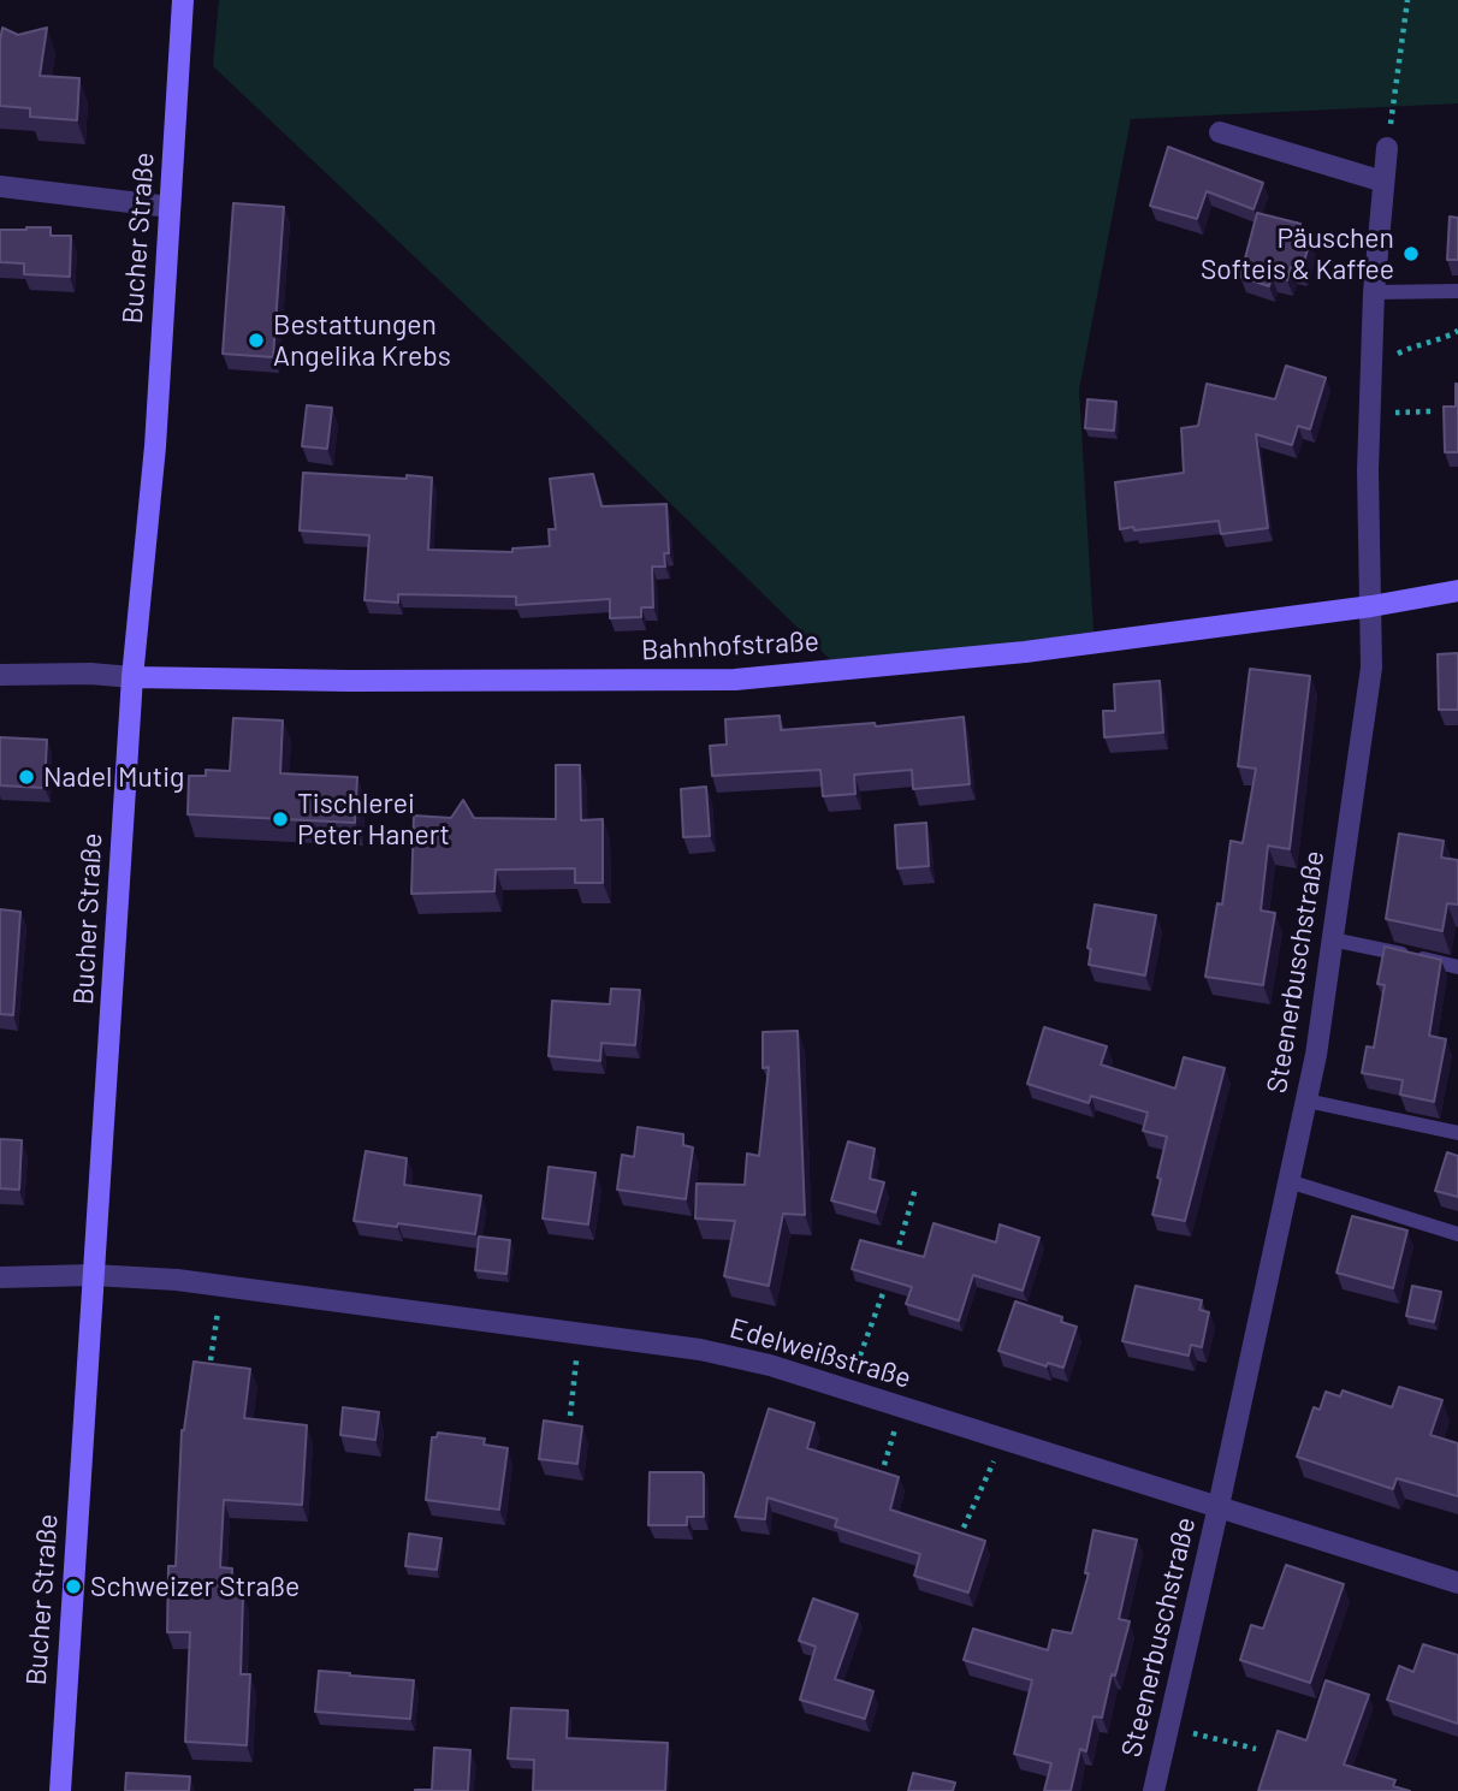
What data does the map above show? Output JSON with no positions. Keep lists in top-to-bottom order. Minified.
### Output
{"streets":{"main road":["Bucher Straße","Bahnhofstraße"],"street":["Steenerbuschstraße","Edelweißstraße"]},"crossings":[["Bucher Straße","Bahnhofstraße"],["Bucher Straße","Edelweißstraße"],["Bahnhofstraße","Steenerbuschstraße"],["Steenerbuschstraße","Edelweißstraße"]],"places":["Päuschen Softeis & Kaffee","Bestattungen Angelika Krebs","Nadel Mutig","Tischlerei Peter Hanert","Schweizer Straße"]}
